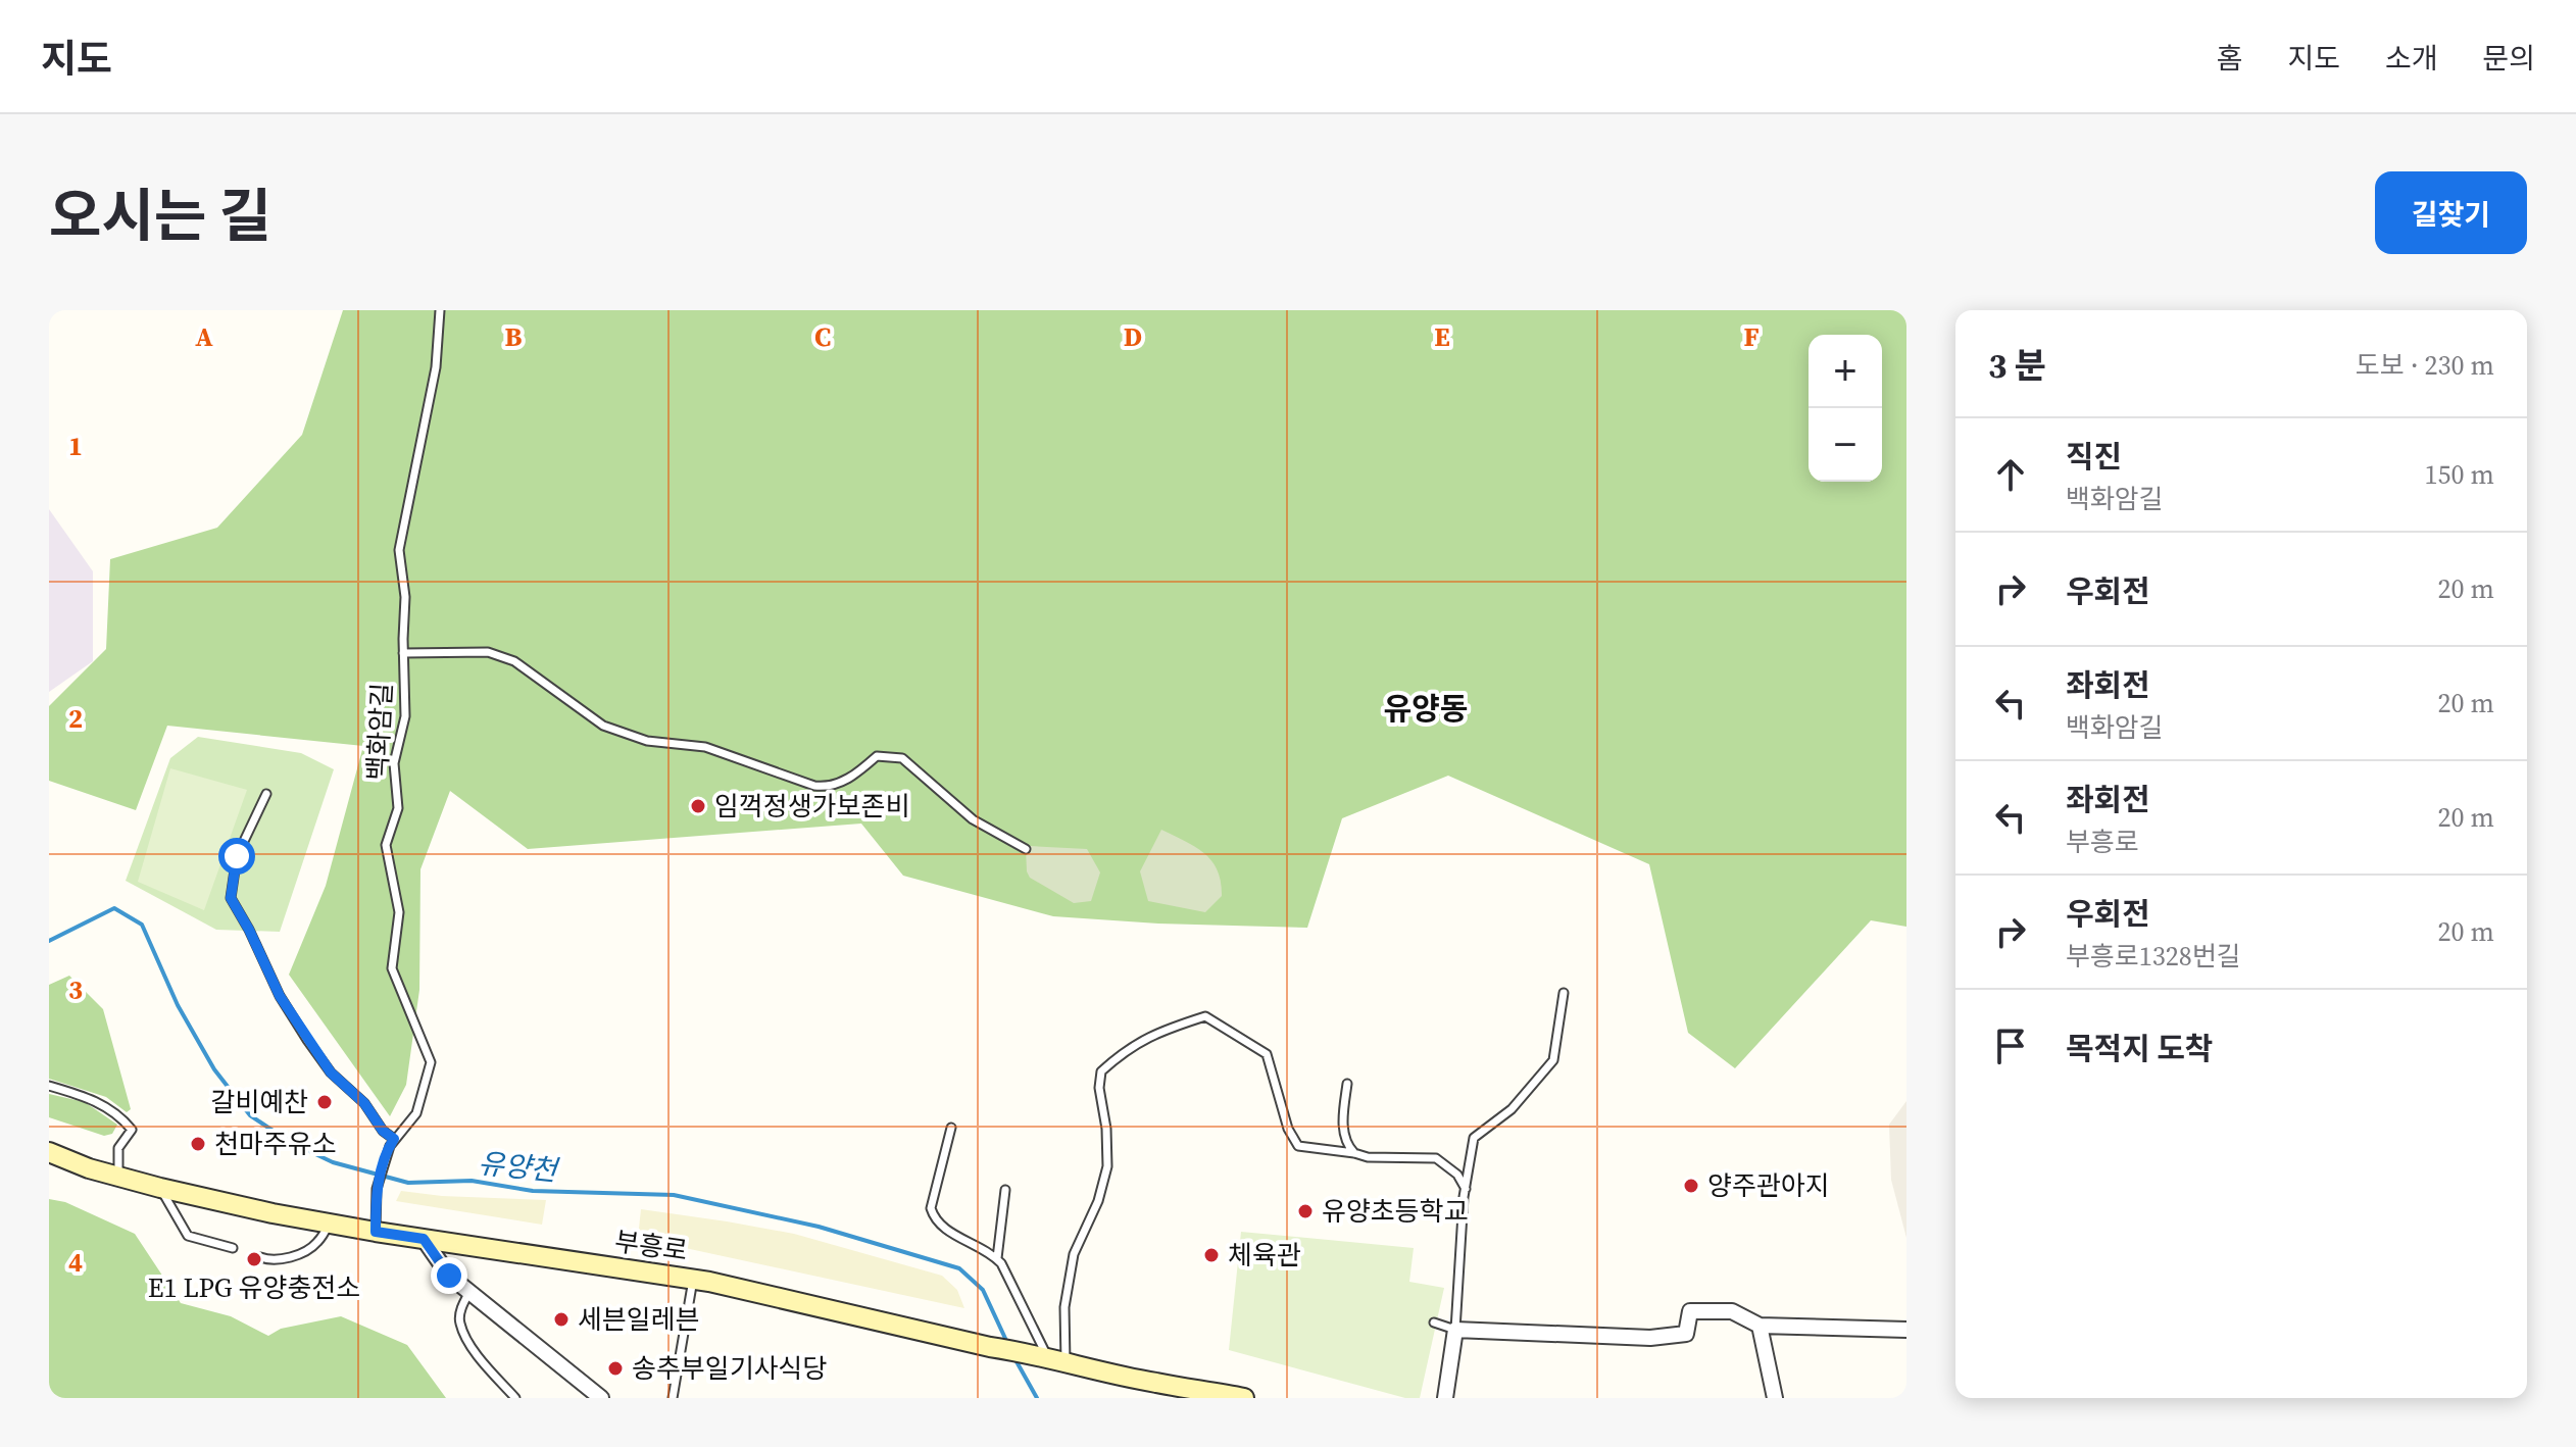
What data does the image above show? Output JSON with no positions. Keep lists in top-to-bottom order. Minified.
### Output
{"streets":{"main road":["부흥로"],"lane":["백화암길"]},"crossings":[["백화암길","부흥로"]],"districts":["유양동"],"water":["유양천"],"places":["임꺽정생가보존비","갈비예찬","천마주유소","양주관아지","유양초등학교","체육관","E1 LPG 유양충전소","세븐일레븐","송추부일기사식당"],"page":{"header":"지도","nav":["홈","지도","소개","문의"],"title":"오시는 길","buttons":"길찾기","heading":["3 분","도보 · 230 m"],"map_buttons":["+","−"],"list":[["직진","백화암길","150 m"],["우회전","20 m"],["좌회전","백화암길","20 m"],["좌회전","부흥로","20 m"],["우회전","부흥로1328번길","20 m"],"목적지 도착"]},"grid":{"columns":["A","B","C","D","E","F"],"rows":["1","2","3","4"]}}
